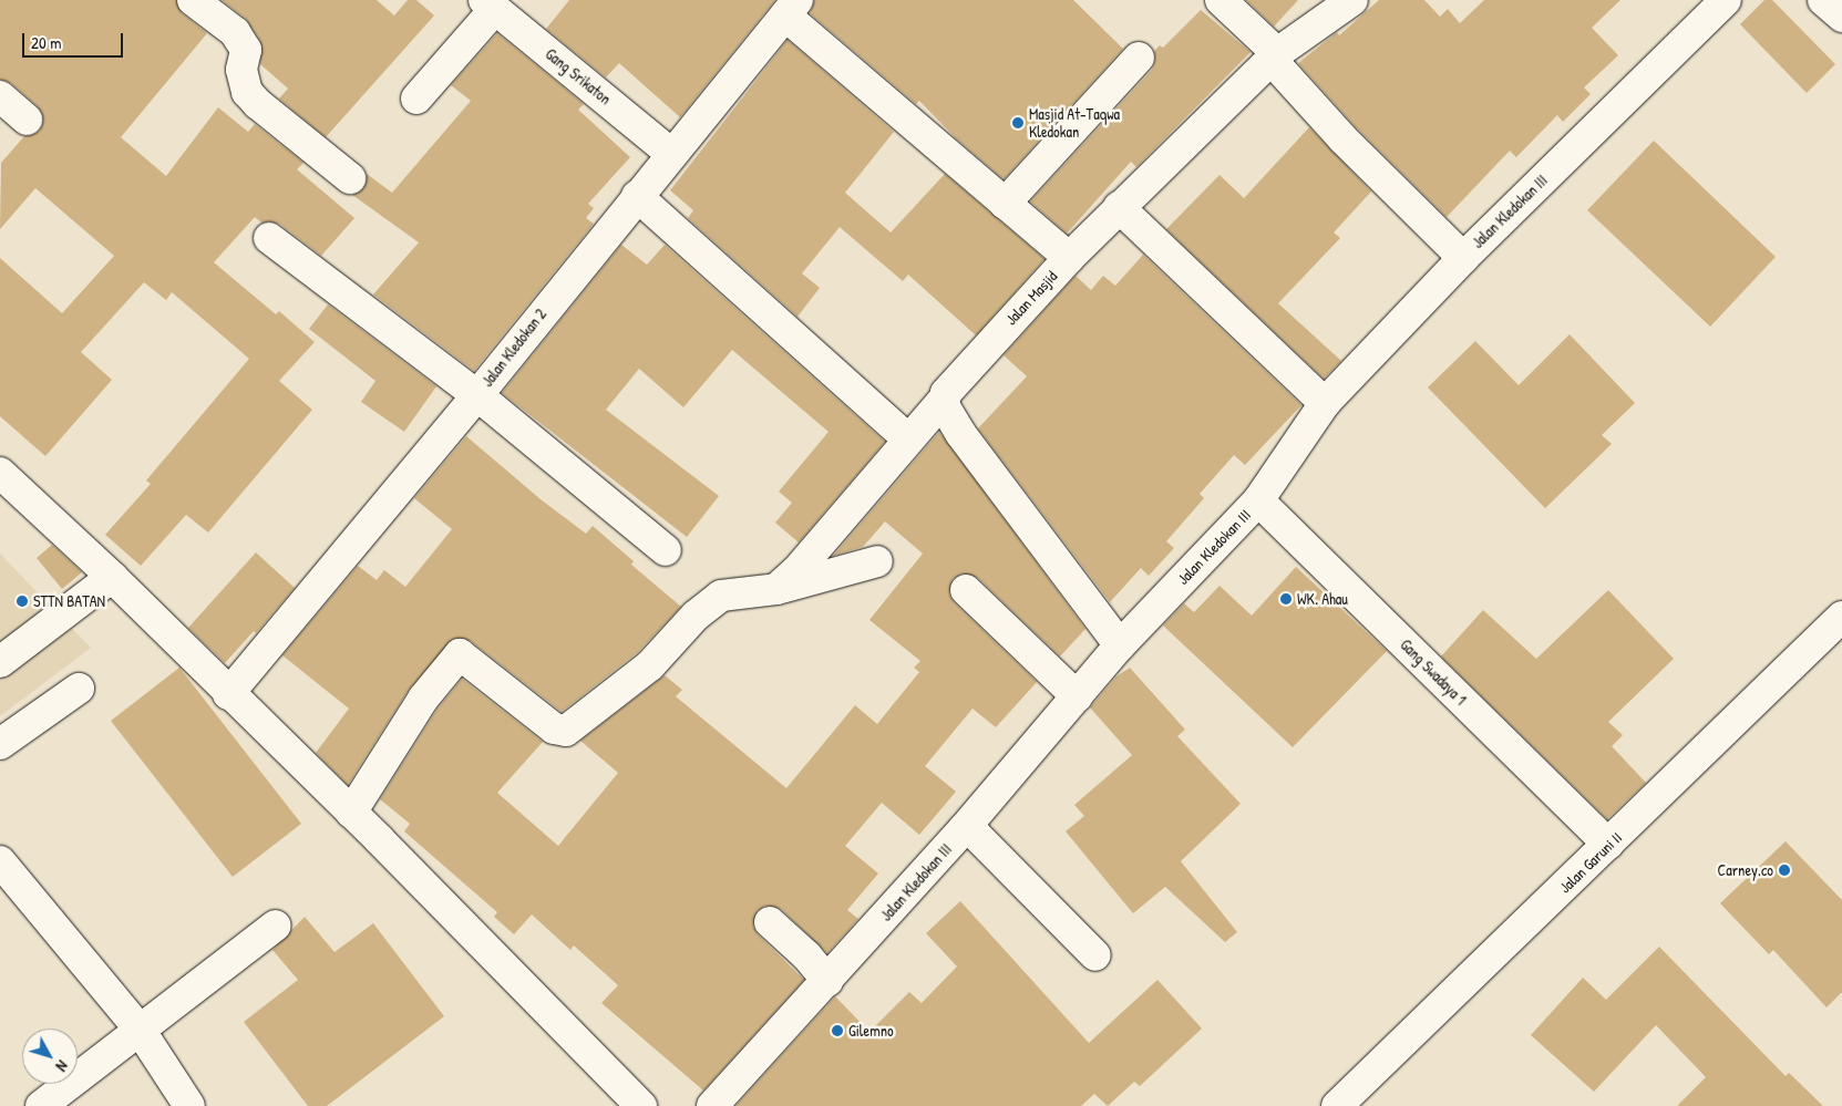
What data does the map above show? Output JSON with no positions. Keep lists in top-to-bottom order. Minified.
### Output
{"streets":{"street":["Gang Srikaton","Jalan Kledokan III","Jalan Masjid","Jalan Kledokan 2","Gang Swadaya 1","Jalan Garuni II"]},"crossings":[["Gang Srikaton","Jalan Kledokan 2"],["Jalan Kledokan III","Gang Swadaya 1"],["Gang Swadaya 1","Jalan Garuni II"]],"places":["Masjid At-Taqwa Kledokan","WK. Ahau","STTN BATAN","Carney.co","Gilemno"],"scale_bar":"20 m","north":"bottom right"}
